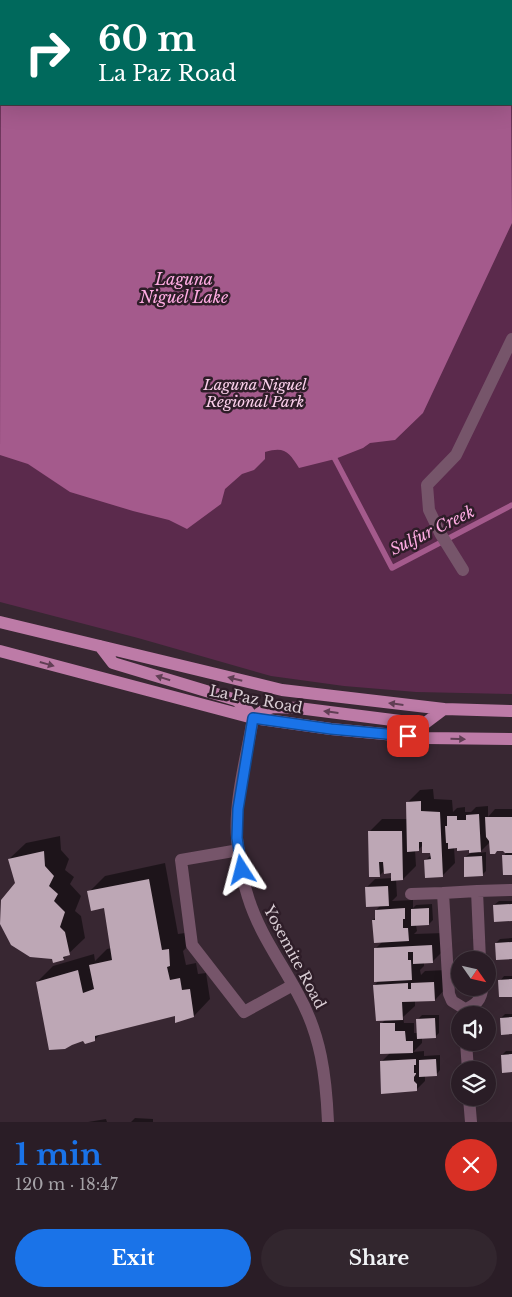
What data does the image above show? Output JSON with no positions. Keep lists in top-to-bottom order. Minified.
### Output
{"streets":{"main road":["La Paz Road"],"street":["Yosemite Road"]},"crossings":[["La Paz Road","Yosemite Road"]],"water":["Laguna Niguel Lake","Sulfur Creek"],"parks":["Laguna Niguel Regional Park"],"north":"bottom right","page":{"turn":["60 m","La Paz Road"],"heading":["1 min","120 m · 18:47"],"buttons":["Exit","Share"]}}
